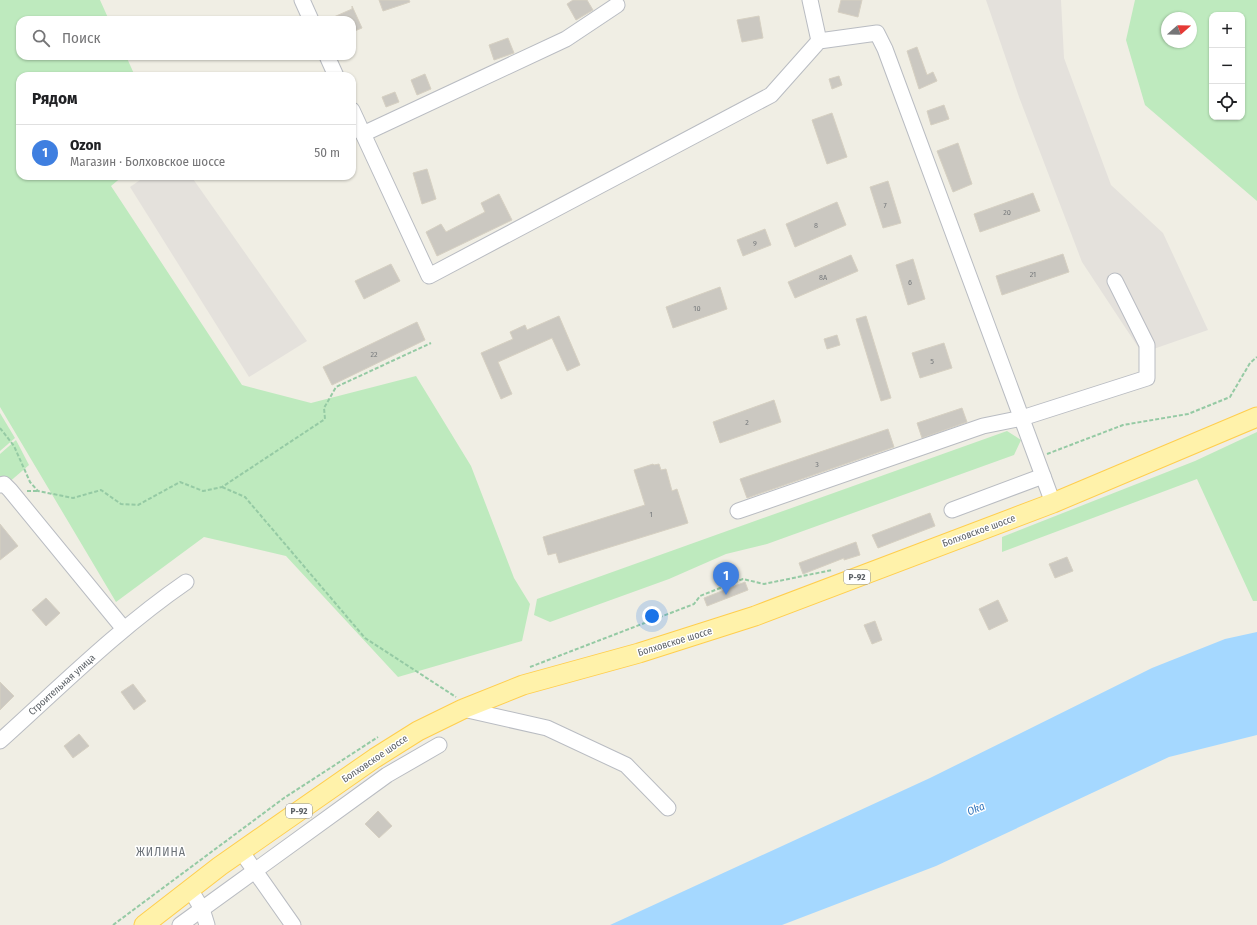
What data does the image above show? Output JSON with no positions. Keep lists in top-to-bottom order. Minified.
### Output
{"streets":{"main road":["Болховское шоссе","Р-92"],"street":["Строительная улица"]},"districts":["ЖИЛИНА"],"water":["Oka"],"house_numbers":["7","20","8","9","21","8А","6","10","22","5","2","3","1"],"north":"right","page":{"map_buttons":["+","−"],"search":"Поиск","heading":"Рядом","list":[{"mark":"1","name":"Ozon","note":"Магазин · Болховское шоссе","value":"50 m"}],"pins":"1"}}
